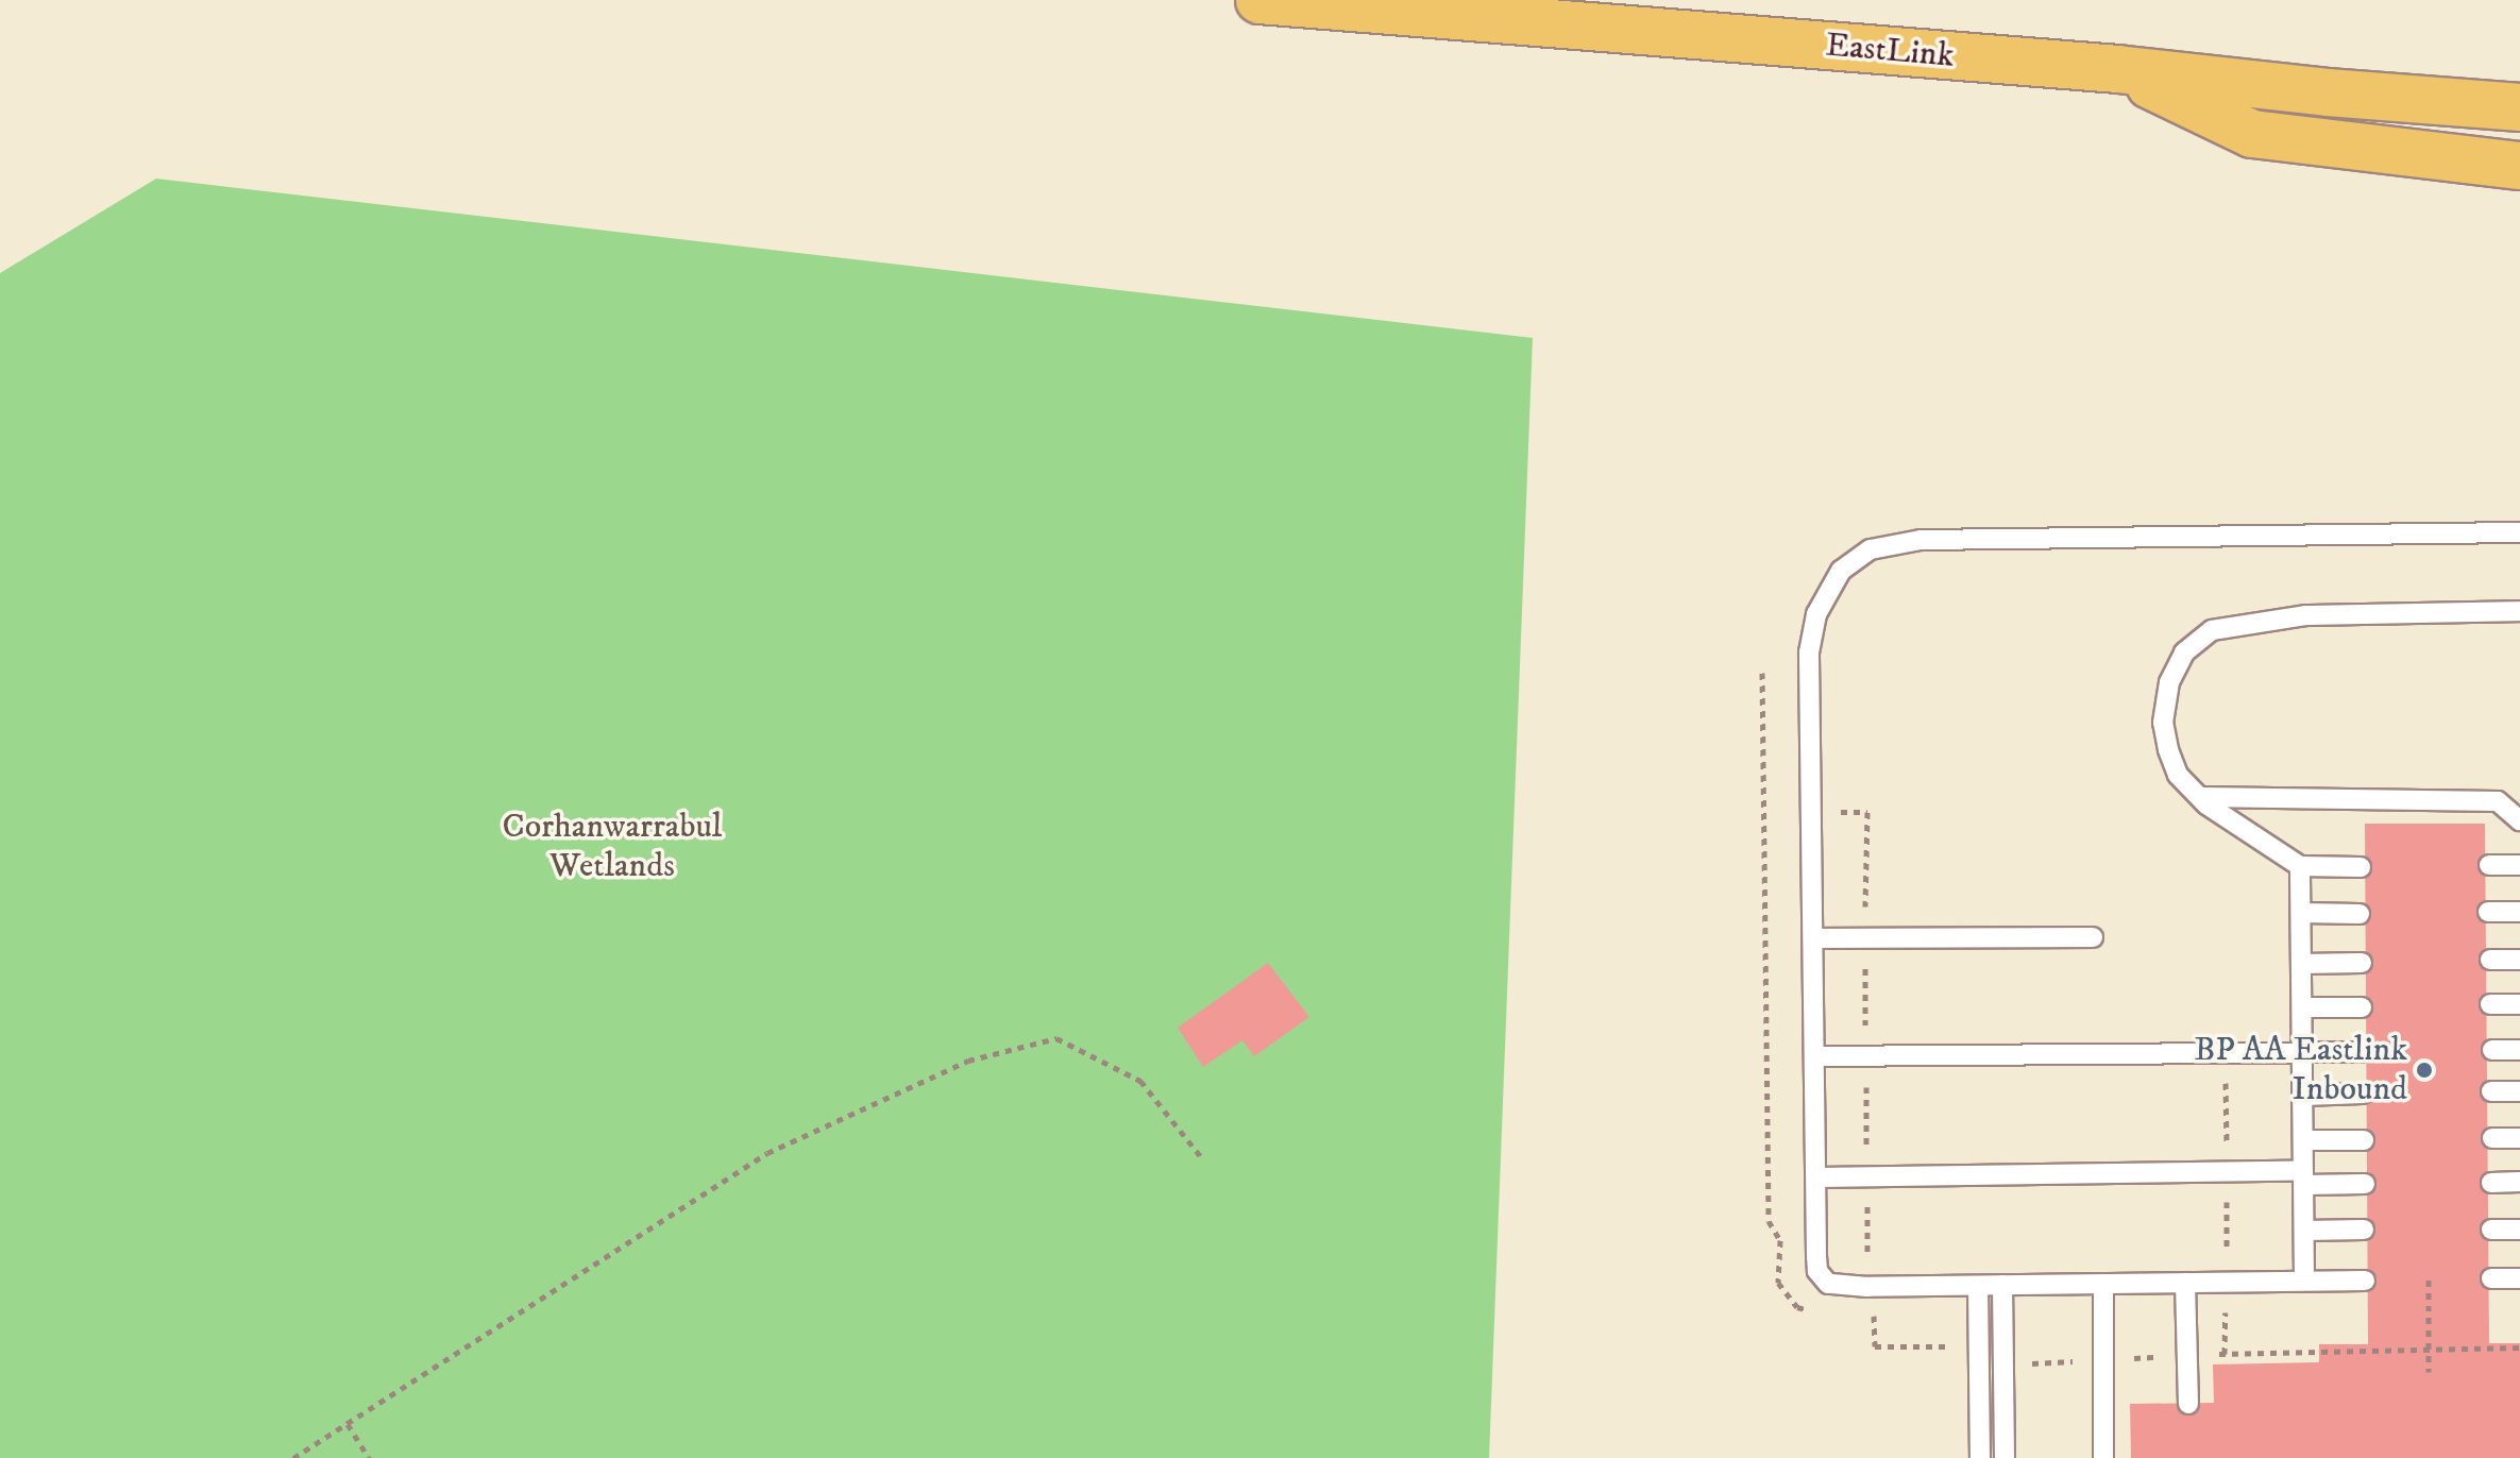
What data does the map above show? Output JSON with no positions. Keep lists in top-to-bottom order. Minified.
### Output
{"streets":{"highway":["EastLink"]},"parks":["Corhanwarrabul Wetlands"],"places":["BP AA Eastlink Inbound"]}
